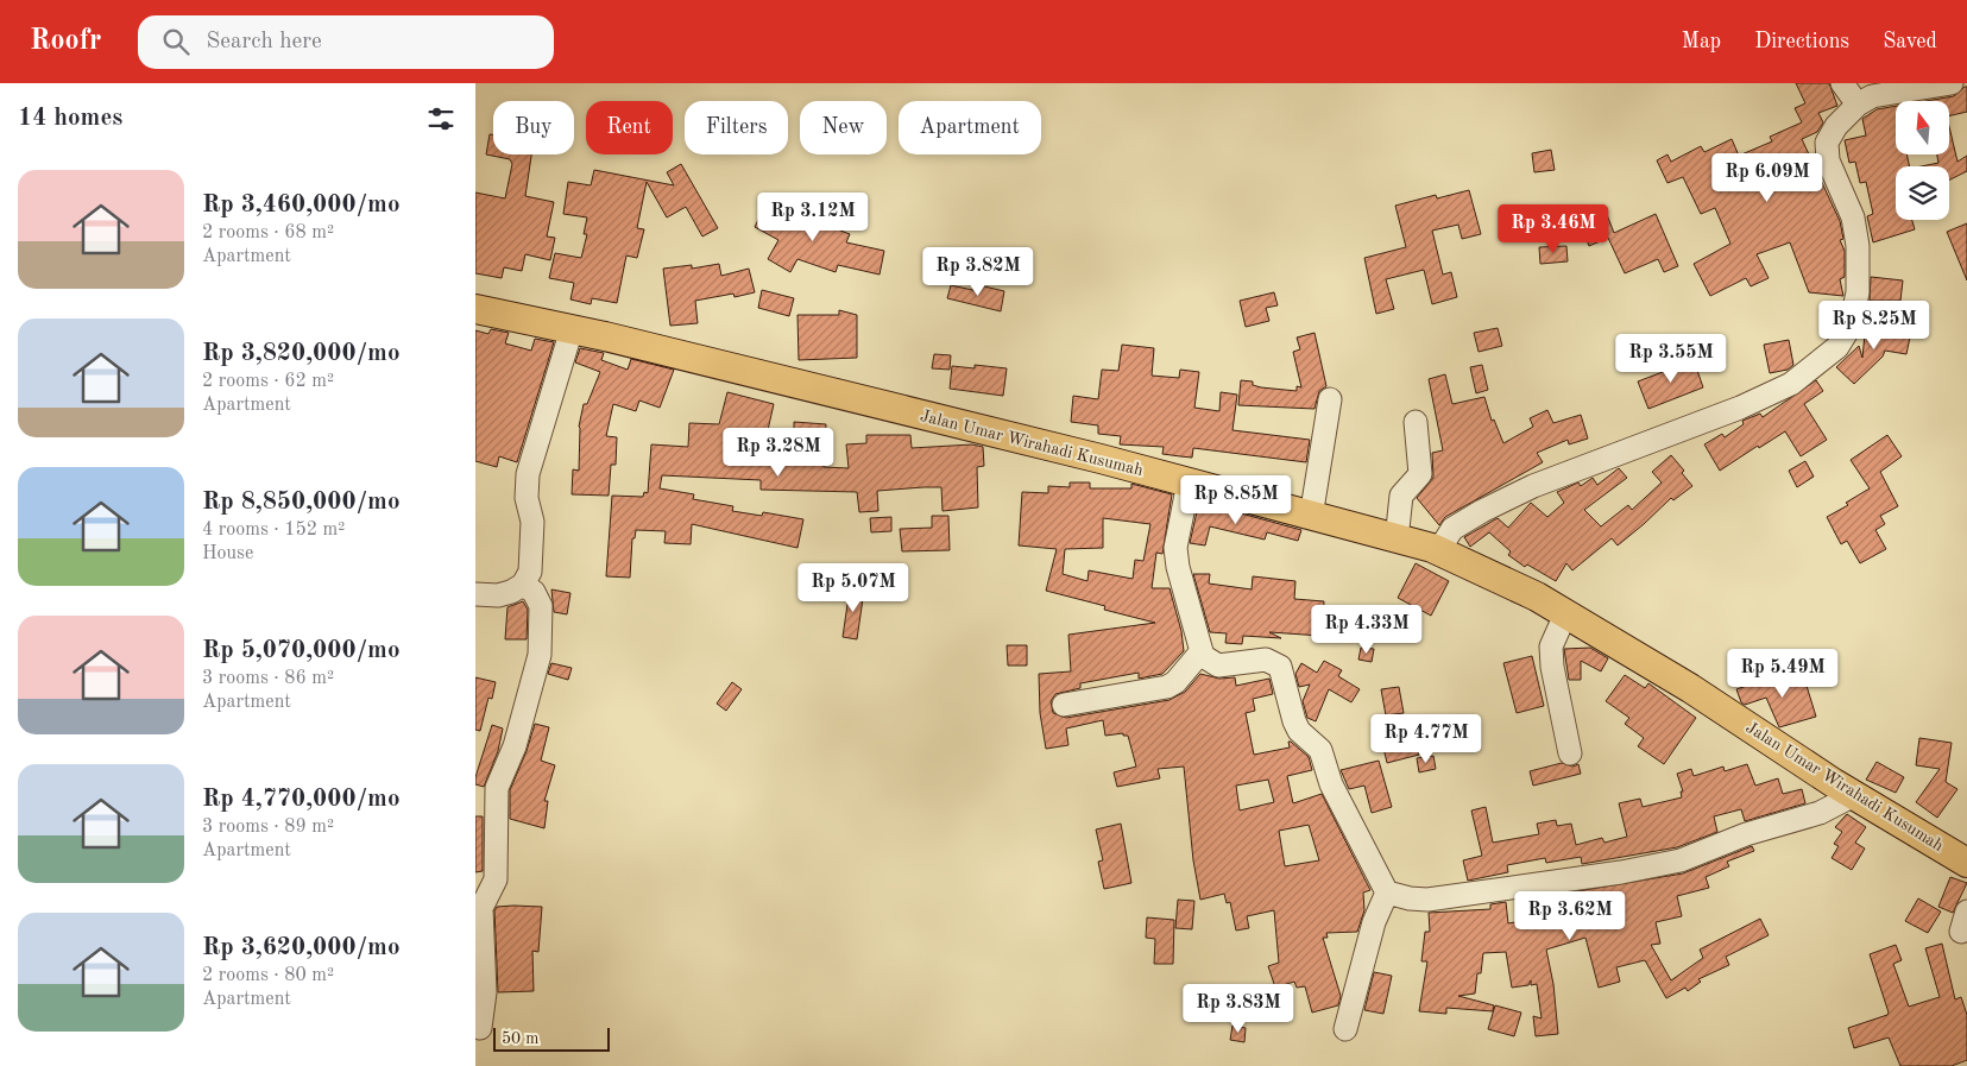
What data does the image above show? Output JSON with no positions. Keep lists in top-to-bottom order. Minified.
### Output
{"streets":{"main road":["Jalan Umar Wirahadi Kusumah"]},"scale_bar":"50 m","north":"top","page":{"header":"Roofr","search":"Search here","nav":["Map","Directions","Saved"],"heading":"14 homes","chip":["Buy","Rent","Filters","New","Apartment"],"price":["Rp 6.09M","Rp 3.12M","Rp 3.46M","Rp 3.82M","Rp 8.25M","Rp 3.55M","Rp 3.28M","Rp 8.85M","Rp 5.07M","Rp 4.33M","Rp 5.49M","Rp 4.77M","Rp 3.62M","Rp 3.83M"],"list":[{"name":"Rp 3,460,000/mo","note":"2 rooms · 68 m² · Apartment"},{"name":"Rp 3,820,000/mo","note":"2 rooms · 62 m² · Apartment"},{"name":"Rp 8,850,000/mo","note":"4 rooms · 152 m² · House"},{"name":"Rp 5,070,000/mo","note":"3 rooms · 86 m² · Apartment"},{"name":"Rp 4,770,000/mo","note":"3 rooms · 89 m² · Apartment"},{"name":"Rp 3,620,000/mo","note":"2 rooms · 80 m² · Apartment"}],"scale":"50 m"}}
